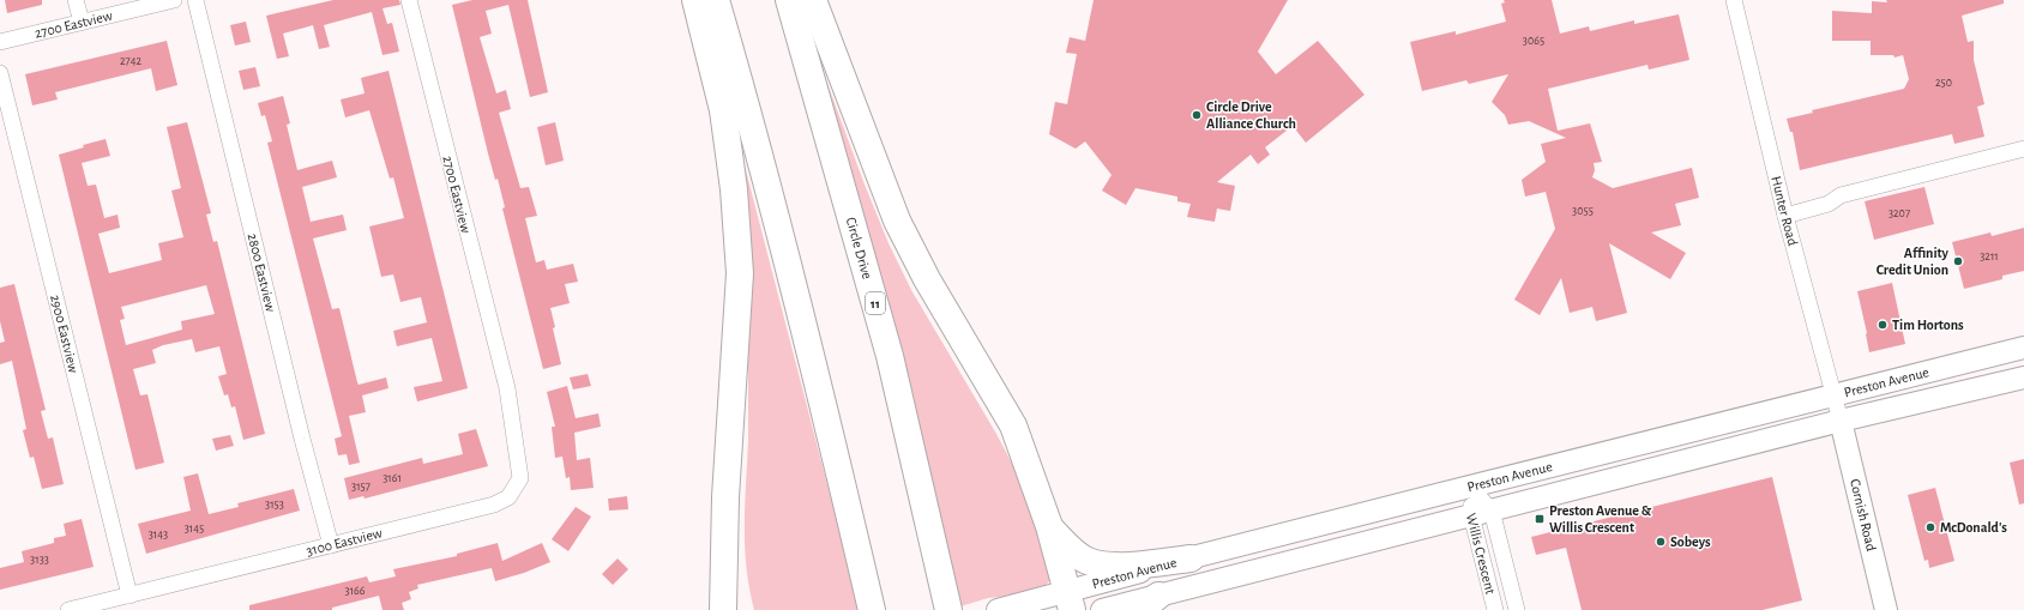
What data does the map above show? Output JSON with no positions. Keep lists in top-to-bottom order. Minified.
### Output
{"streets":{"highway":["Circle Drive","11"],"main road":["Preston Avenue","Cornish Road"],"street":["2700 Eastview","Hunter Road","2800 Eastview","2900 Eastview","3100 Eastview","Willis Crescent"]},"crossings":[["2700 Eastview","3100 Eastview"],["Hunter Road","Preston Avenue"],["Hunter Road","Cornish Road"],["2800 Eastview","3100 Eastview"],["2900 Eastview","3100 Eastview"],["Preston Avenue","Cornish Road"],["Preston Avenue","Willis Crescent"]],"places":{"other":["Circle Drive Alliance Church","Affinity Credit Union","Tim Hortons","McDonald's","Sobeys"],"transit":["Preston Avenue & Willis Crescent"]},"house_numbers":["3065","2742","250","3055","3207","3211","3161","3157","3153","3145","3143","3133","3166"]}
